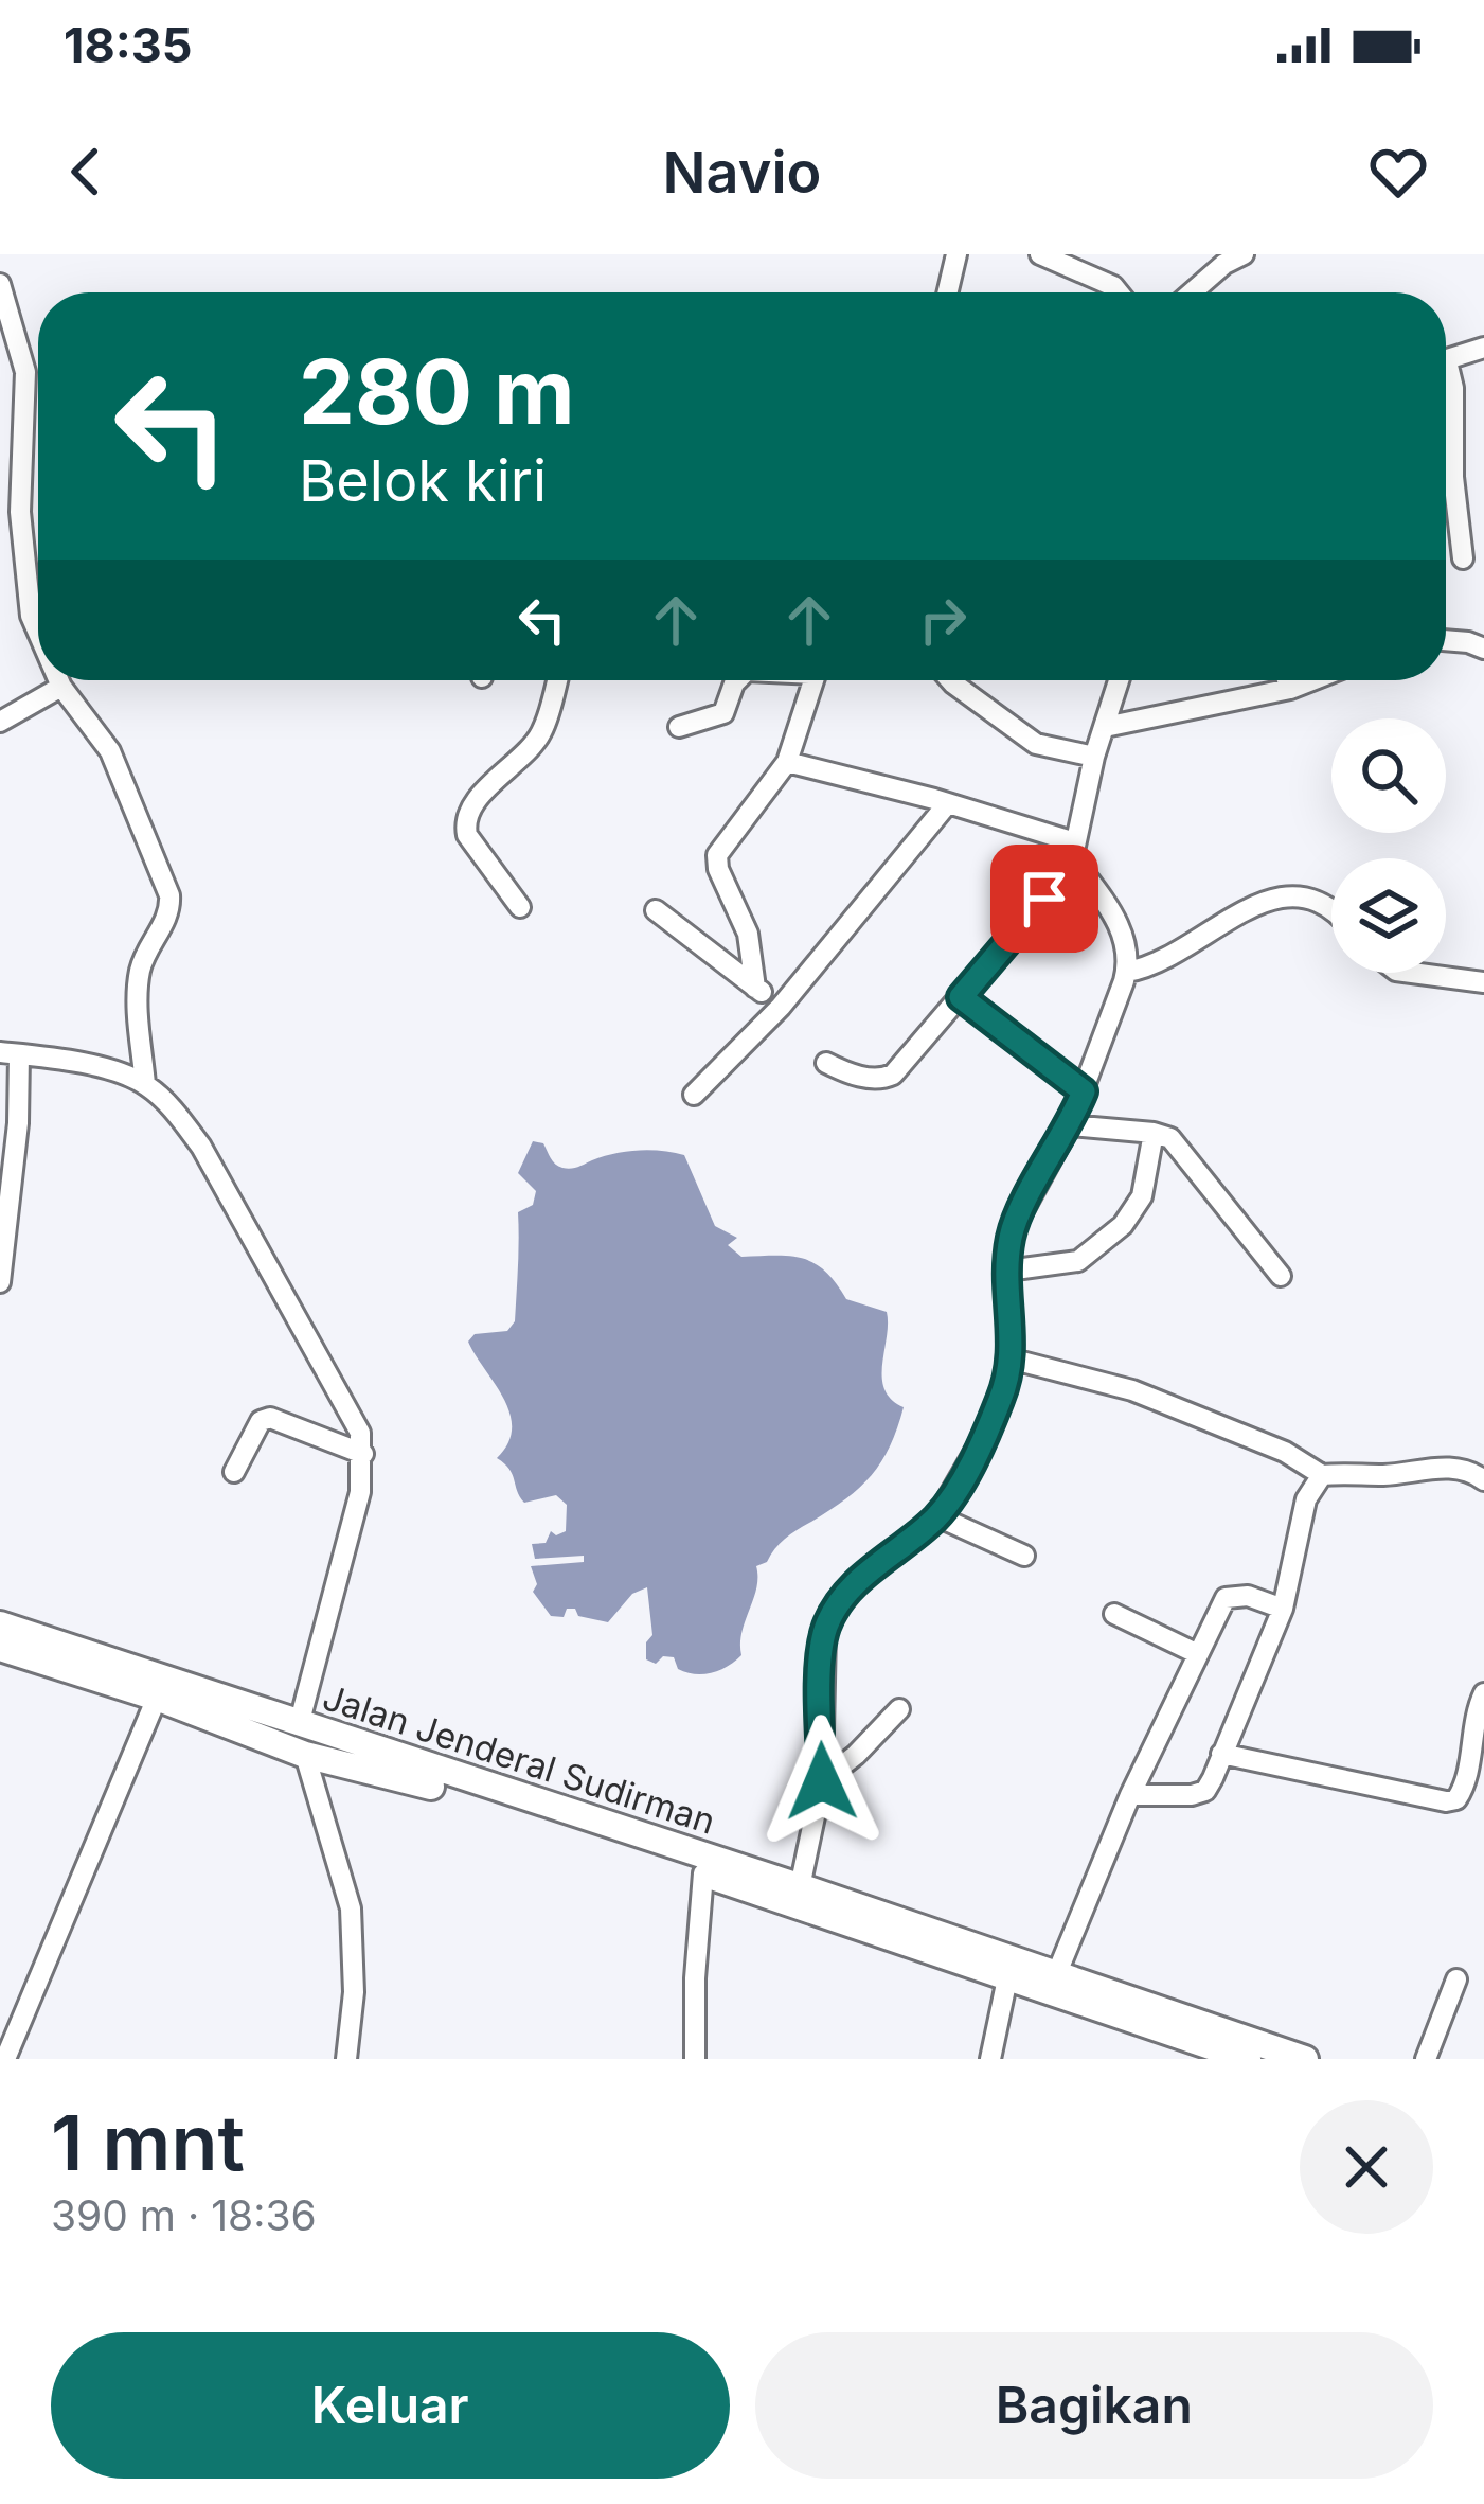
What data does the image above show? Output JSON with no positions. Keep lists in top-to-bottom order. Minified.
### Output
{"streets":{"highway":["Jalan Jenderal Sudirman"]},"page":{"status":"18:35","header":"Navio","turn":["280 m","Belok kiri"],"heading":["1 mnt","390 m · 18:36"],"buttons":["Keluar","Bagikan"]}}
